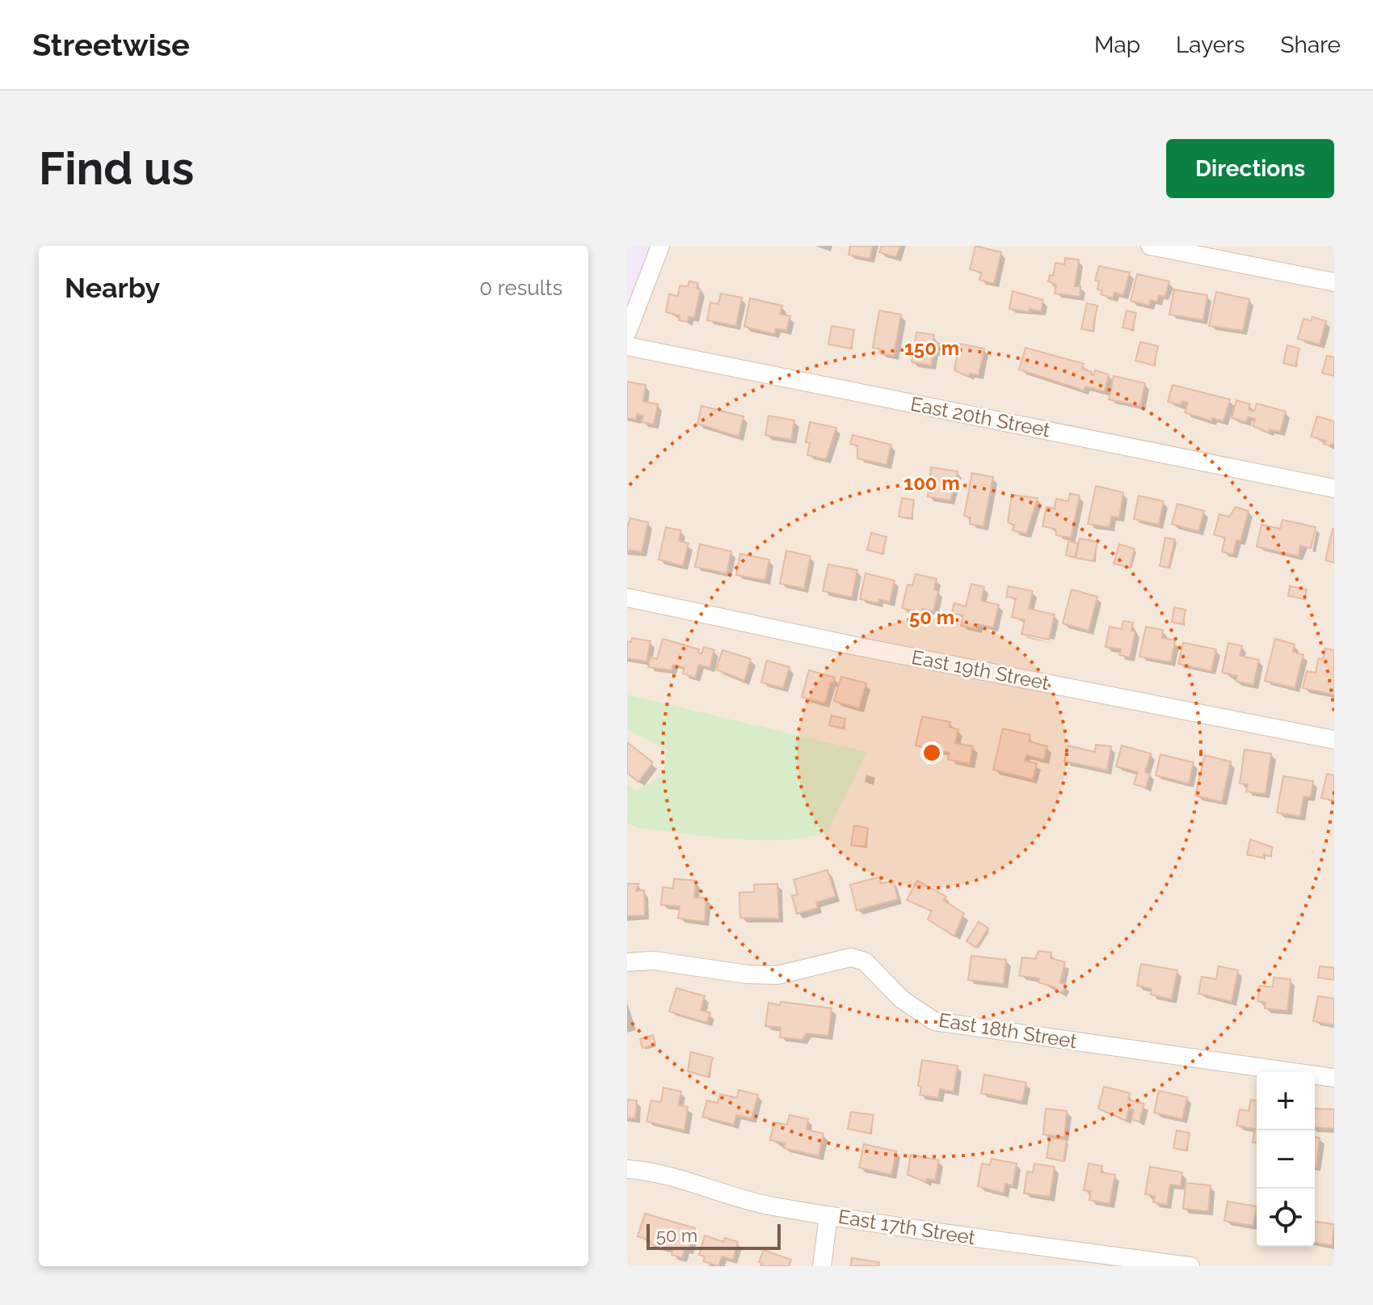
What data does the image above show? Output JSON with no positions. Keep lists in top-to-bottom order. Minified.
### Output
{"streets":{"street":["East 20th Street","East 19th Street","East 18th Street","East 17th Street"]},"scale_bar":"50 m","page":{"header":"Streetwise","nav":["Map","Layers","Share"],"buttons":"Directions","title":"Find us","heading":["Nearby","0 results"],"map_buttons":["+","−"],"scale":"50 m"},"rings":["150 m","100 m","50 m"]}
